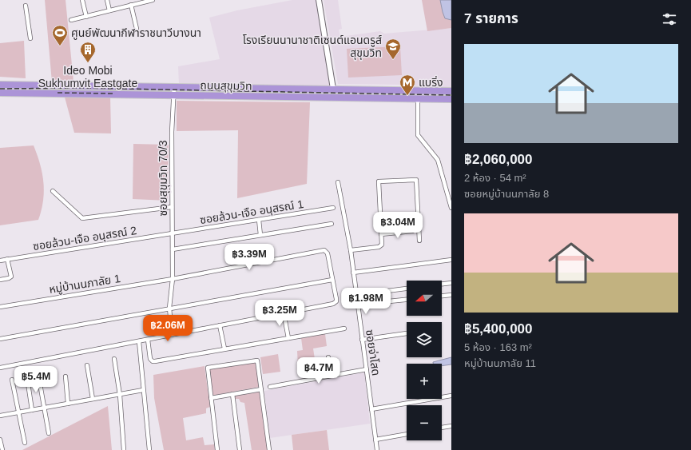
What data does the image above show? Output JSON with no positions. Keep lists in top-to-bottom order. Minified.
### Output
{"streets":{"highway":["ถนนสุขุมวิท"],"street":["ซอยสุขุมวิท 70/3","ซอยล้วน-เจือ อนุสรณ์ 1","ซอยล้วน-เจือ อนุสรณ์ 2","หมู่บ้านนภาลัย 1","ซอยจ่าโสด"]},"crossings":[["ถนนสุขุมวิท","ซอยสุขุมวิท 70/3"],["ซอยสุขุมวิท 70/3","ซอยล้วน-เจือ อนุสรณ์ 1"],["ซอยสุขุมวิท 70/3","ซอยล้วน-เจือ อนุสรณ์ 2"],["ซอยสุขุมวิท 70/3","หมู่บ้านนภาลัย 1"],["ซอยล้วน-เจือ อนุสรณ์ 1","ซอยล้วน-เจือ อนุสรณ์ 2"]],"places":{"sports":["ศูนย์พัฒนากีฬาราชนาวีบางนา"],"school or university":["โรงเรียนนานาชาติเซนต์แอนดรูส์ สุขุมวิท"],"building":["Ideo Mobi Sukhumvit Eastgate"],"metro station":["แบริ่ง"]},"north":"left","page":{"heading":"7 รายการ","list":[{"name":"฿2,060,000","note":"2 ห้อง · 54 m² · ซอยหมู่บ้านนภาลัย 8"},{"name":"฿5,400,000","note":"5 ห้อง · 163 m² · หมู่บ้านนภาลัย 11"}],"price":["฿3.04M","฿3.39M","฿1.98M","฿3.25M","฿2.06M","฿4.7M","฿5.4M"],"map_buttons":["+","−"]}}
